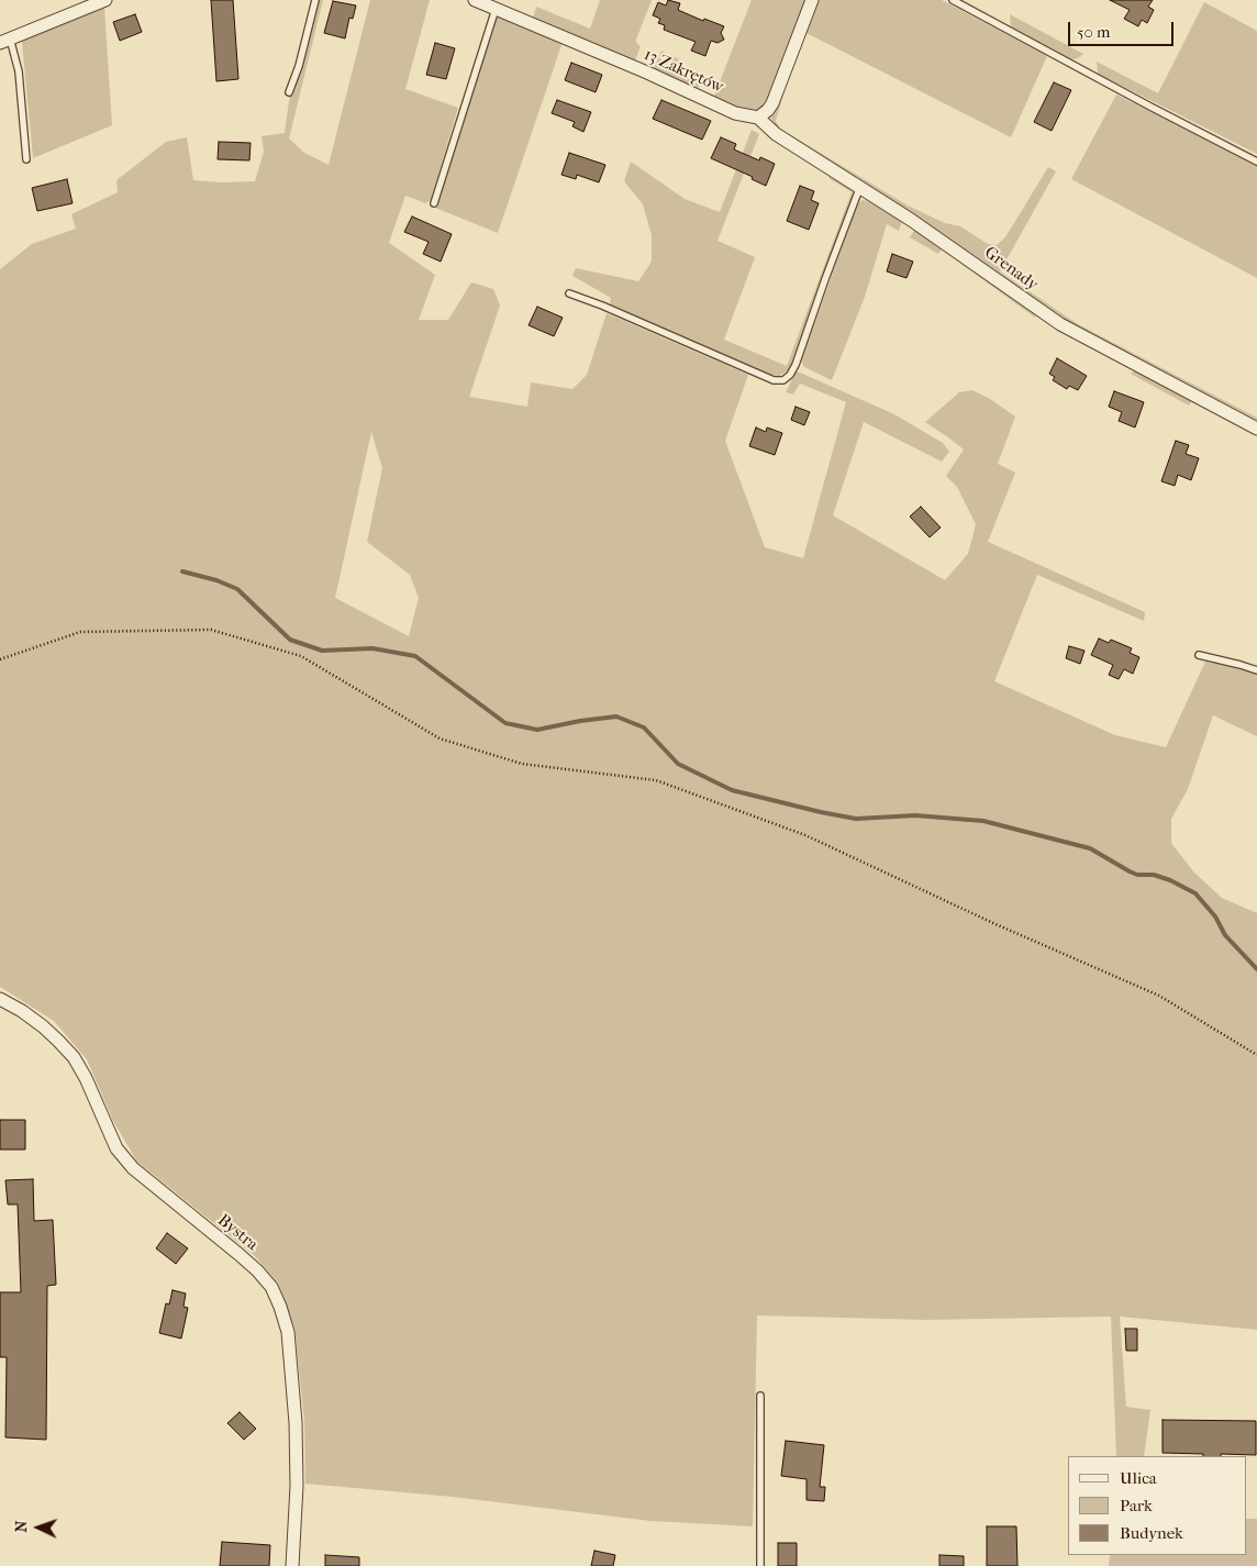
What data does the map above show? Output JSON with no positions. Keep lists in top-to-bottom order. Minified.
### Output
{"streets":{"street":["13 Zakrętów","Grenady","Bystra"]},"crossings":[["13 Zakrętów","Grenady"]],"legend":["Ulica","Park","Budynek"],"scale_bar":"50 m","north":"left"}
